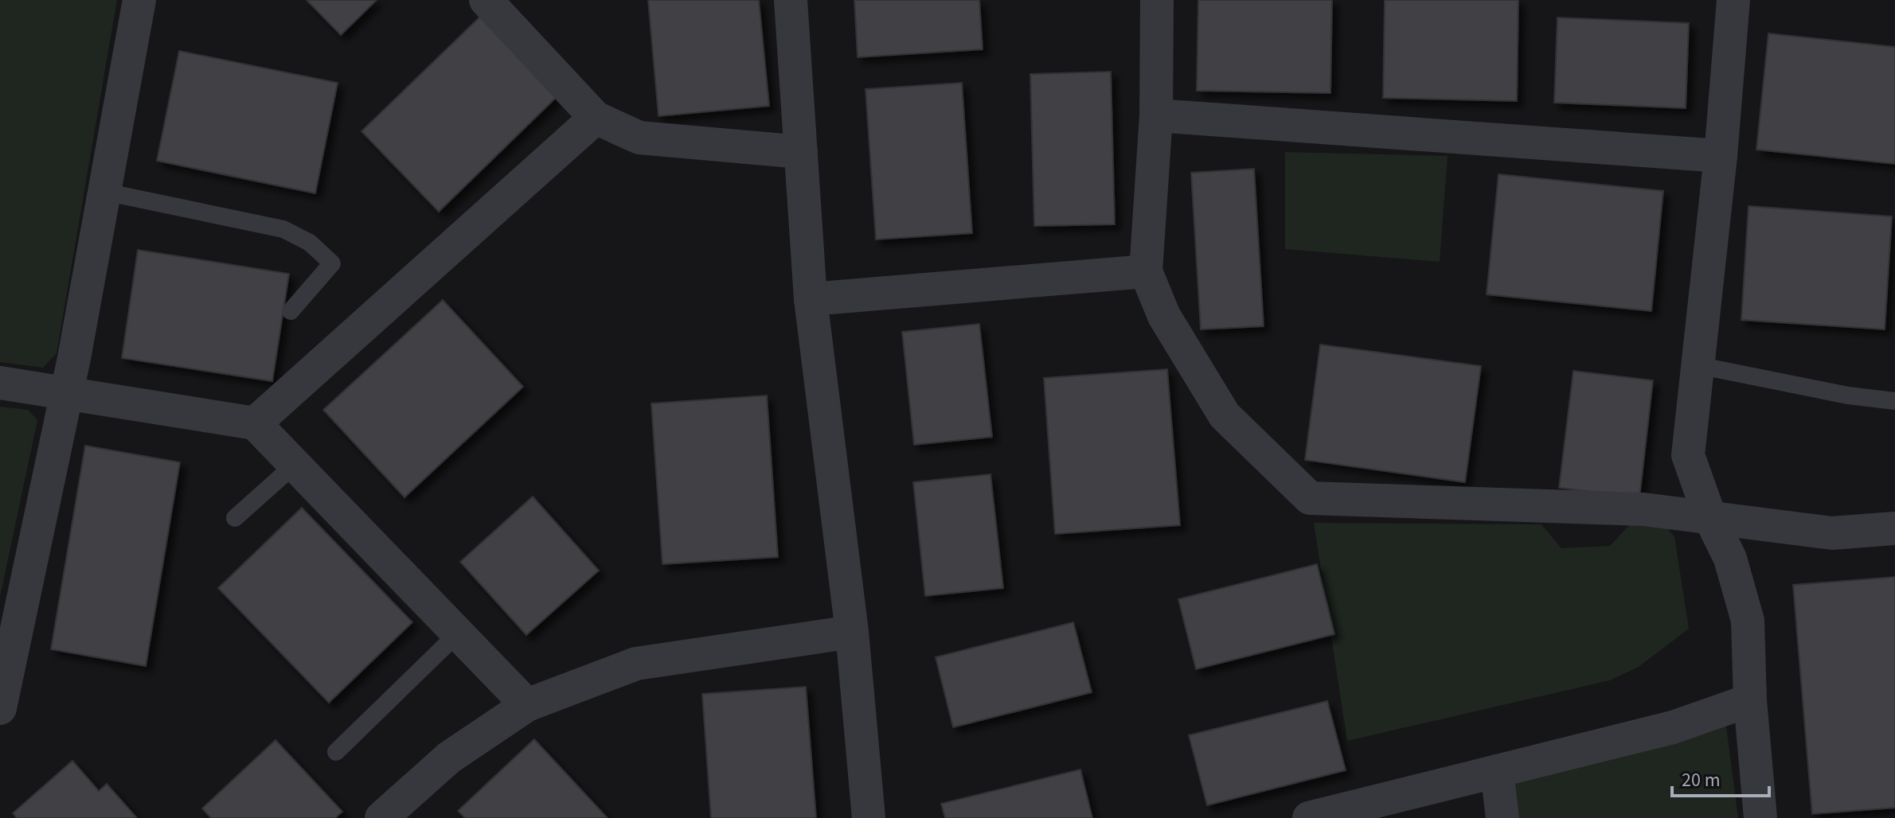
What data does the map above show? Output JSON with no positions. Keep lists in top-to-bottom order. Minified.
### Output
{"scale_bar":"20 m"}
